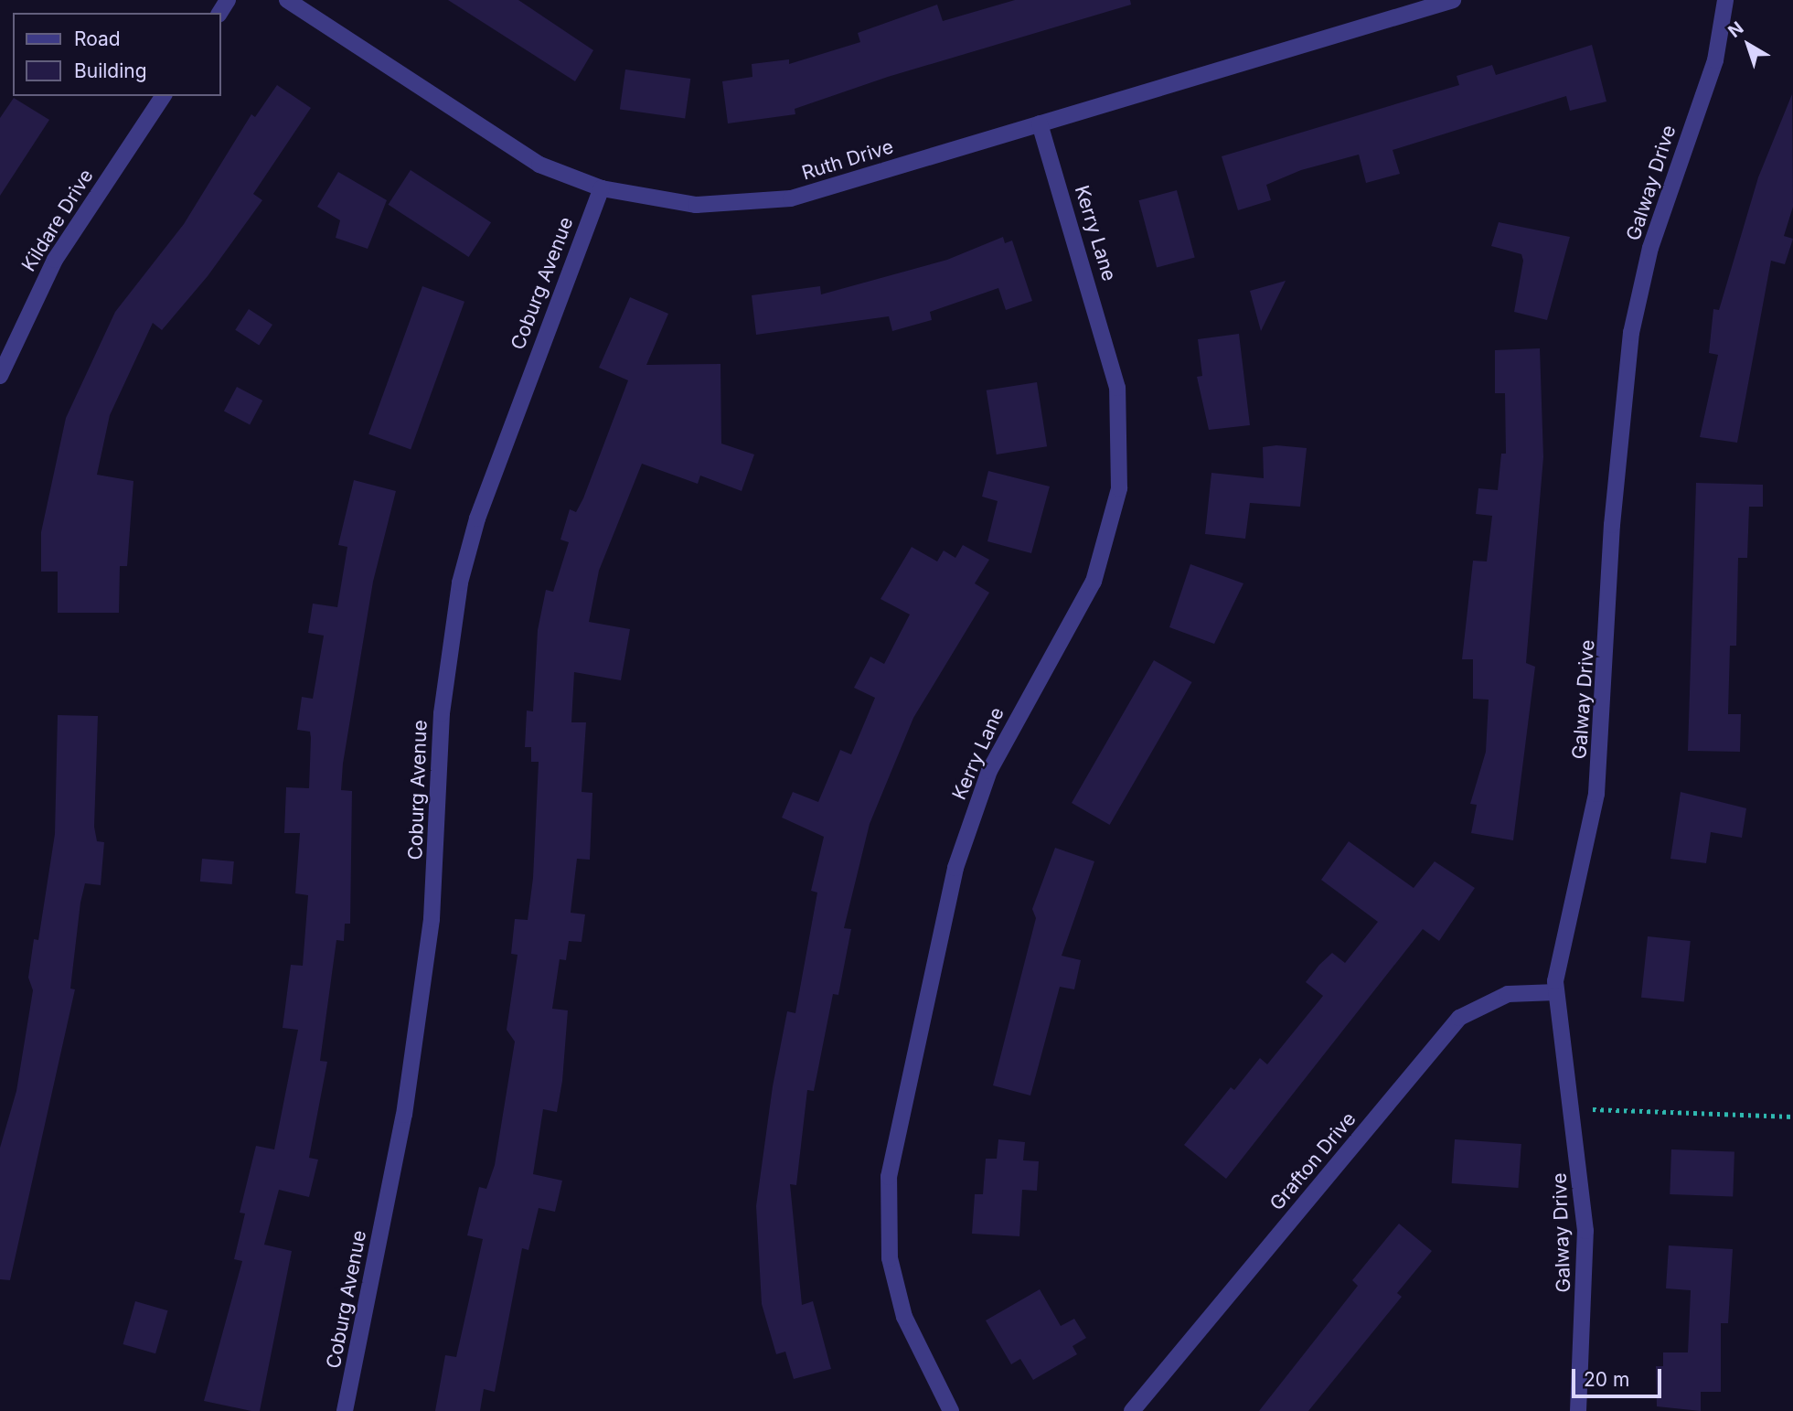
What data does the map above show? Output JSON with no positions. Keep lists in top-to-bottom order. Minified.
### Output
{"streets":{"street":["Ruth Drive","Galway Drive","Kildare Drive","Kerry Lane","Coburg Avenue","Grafton Drive"]},"crossings":[["Ruth Drive","Kerry Lane"],["Ruth Drive","Coburg Avenue"],["Galway Drive","Grafton Drive"]],"legend":["Road","Building"],"scale_bar":"20 m","north":"top left"}
